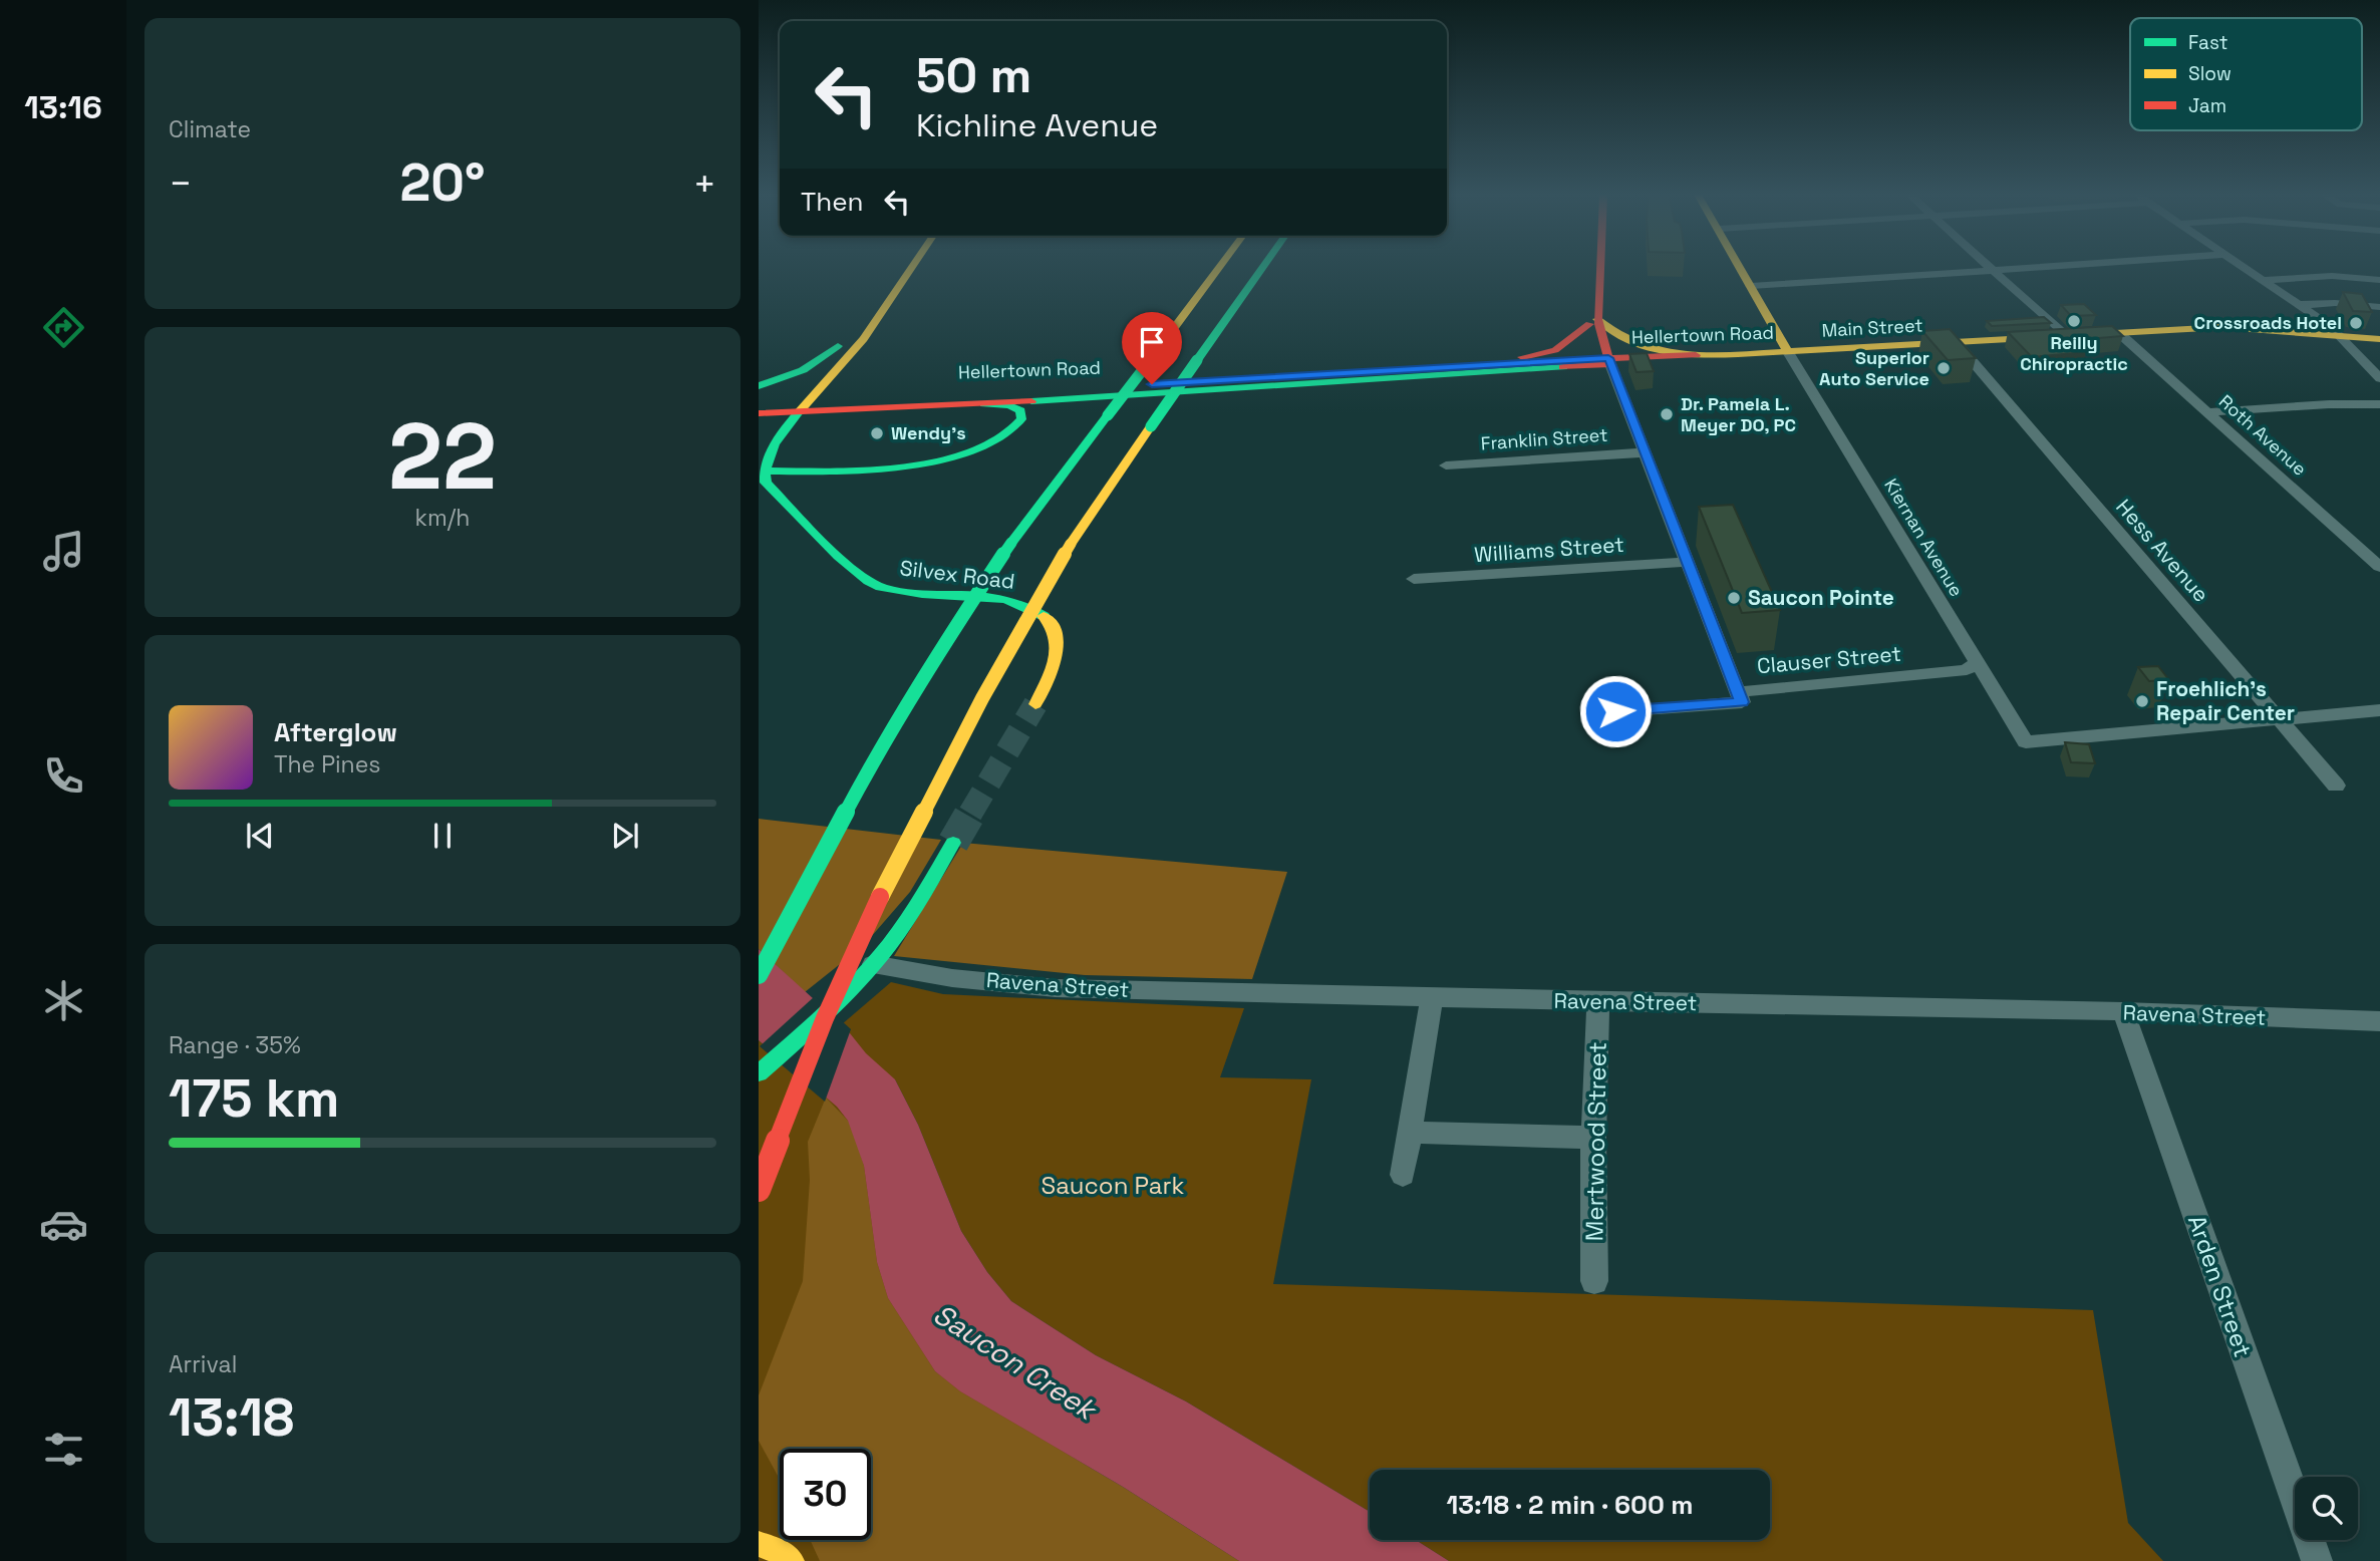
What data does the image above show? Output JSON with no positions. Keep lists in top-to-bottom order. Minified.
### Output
{"streets":{"main road":["Main Street","Hellertown Road","Silvex Road"],"street":["Roth Avenue","Franklin Street","Kiernan Avenue","Williams Street","Hess Avenue","Clauser Street","Ravena Street","Mertwood Street","Arden Street"]},"crossings":[["Main Street","Hellertown Road"],["Main Street","Roth Avenue"],["Main Street","Kiernan Avenue"],["Main Street","Hess Avenue"],["Hellertown Road","Kiernan Avenue"],["Kiernan Avenue","Hess Avenue"],["Kiernan Avenue","Clauser Street"],["Ravena Street","Mertwood Street"],["Ravena Street","Arden Street"]],"water":["Saucon Creek"],"parks":["Saucon Park"],"places":["Reilly Chiropractic","Crossroads Hotel","Superior Auto Service","Dr. Pamela L. Meyer DO, PC","Wendy's","Saucon Pointe","Froehlich's Repair Center"],"legend":["Fast","Slow","Jam"],"page":{"tabs":"13:16","tile":["Climate",["22","km/h"],["Range · 35%","175 km"],["Arrival","13:18"]],"turn":["50 m","Kichline Avenue"],"heat":["−","20°","+"],"then":"Then","song":["Afterglow","The Pines"],"limit":"30","trip":"13:18 · 2 min · 600 m"}}
